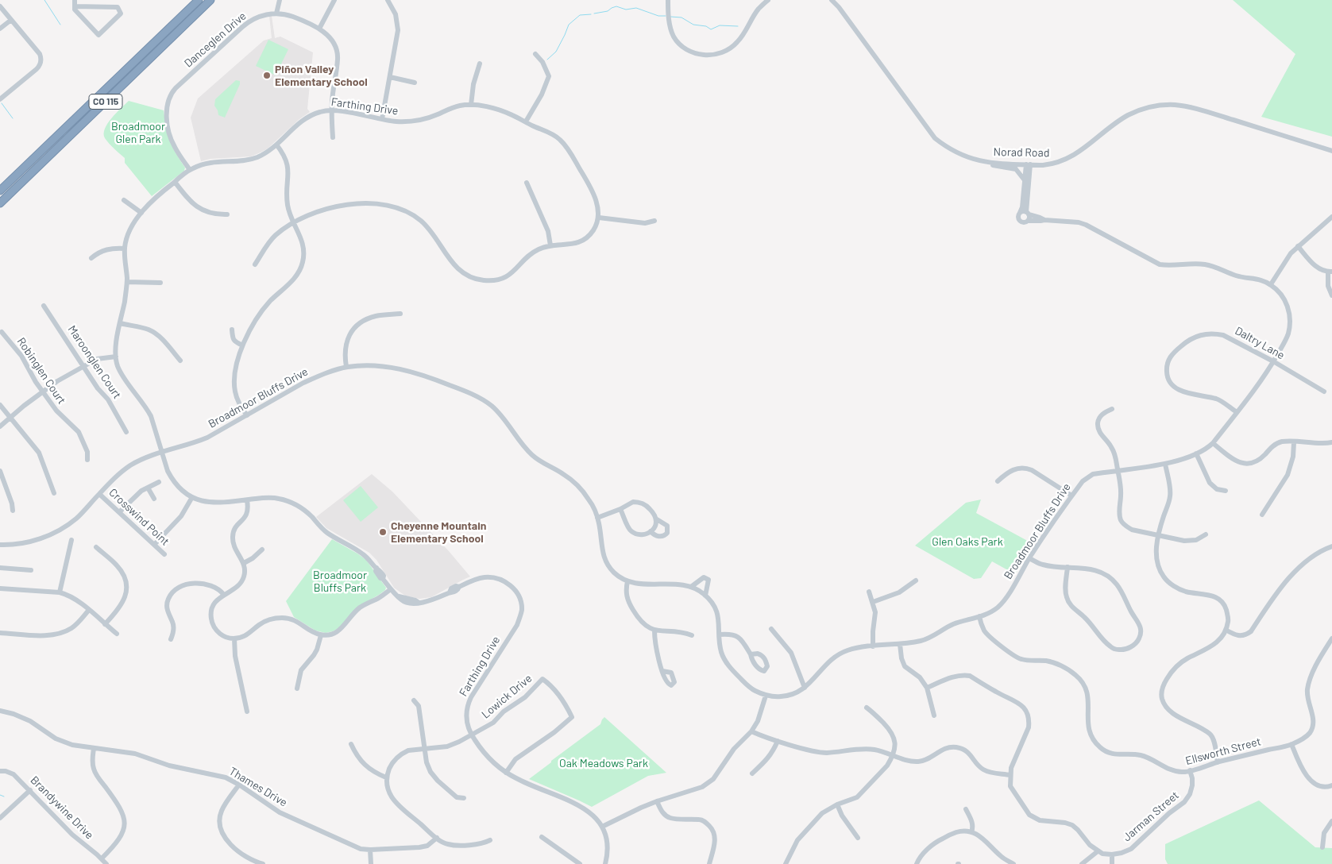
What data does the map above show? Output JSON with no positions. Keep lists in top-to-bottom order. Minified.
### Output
{"streets":{"highway":["CO 115"],"street":["Danceglen Drive","Farthing Drive","Norad Road","Daltry Lane","Maroonglen Court","Robinglen Court","Broadmoor Bluffs Drive","Crosswind Point","Lowick Drive","Ellsworth Street","Thames Drive","Brandywine Drive","Jarman Street"]},"crossings":[["Danceglen Drive","Farthing Drive"],["Farthing Drive","Broadmoor Bluffs Drive"],["Farthing Drive","Lowick Drive"],["Daltry Lane","Broadmoor Bluffs Drive"],["Broadmoor Bluffs Drive","Crosswind Point"],["Broadmoor Bluffs Drive","Ellsworth Street"],["Ellsworth Street","Jarman Street"]],"parks":["Broadmoor Glen Park","Glen Oaks Park","Broadmoor Bluffs Park","Oak Meadows Park"],"places":["Piñon Valley Elementary School","Cheyenne Mountain Elementary School"]}
